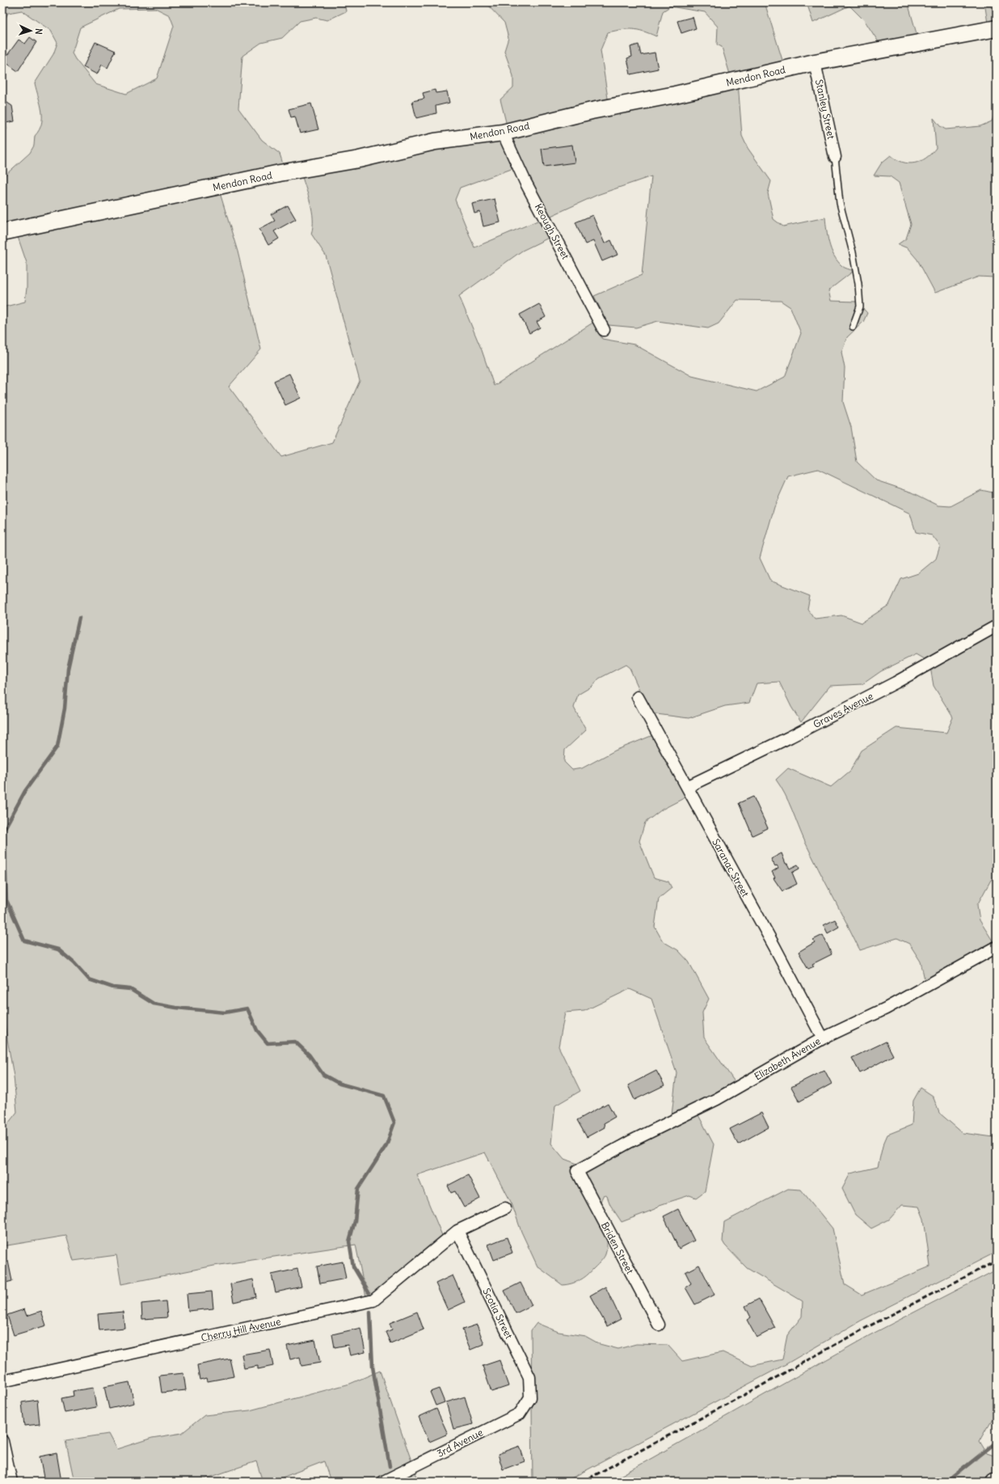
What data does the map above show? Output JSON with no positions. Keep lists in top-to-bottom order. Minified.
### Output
{"streets":{"street":["Mendon Road","Stanley Street","Keough Street","Graves Avenue","Saranac Street","Elizabeth Avenue","Briden Street","Scotia Street","Cherry Hill Avenue","3rd Avenue"]},"crossings":[["Mendon Road","Stanley Street"],["Mendon Road","Keough Street"],["Graves Avenue","Saranac Street"],["Saranac Street","Elizabeth Avenue"],["Elizabeth Avenue","Briden Street"],["Scotia Street","Cherry Hill Avenue"],["Scotia Street","3rd Avenue"]],"north":"right"}
